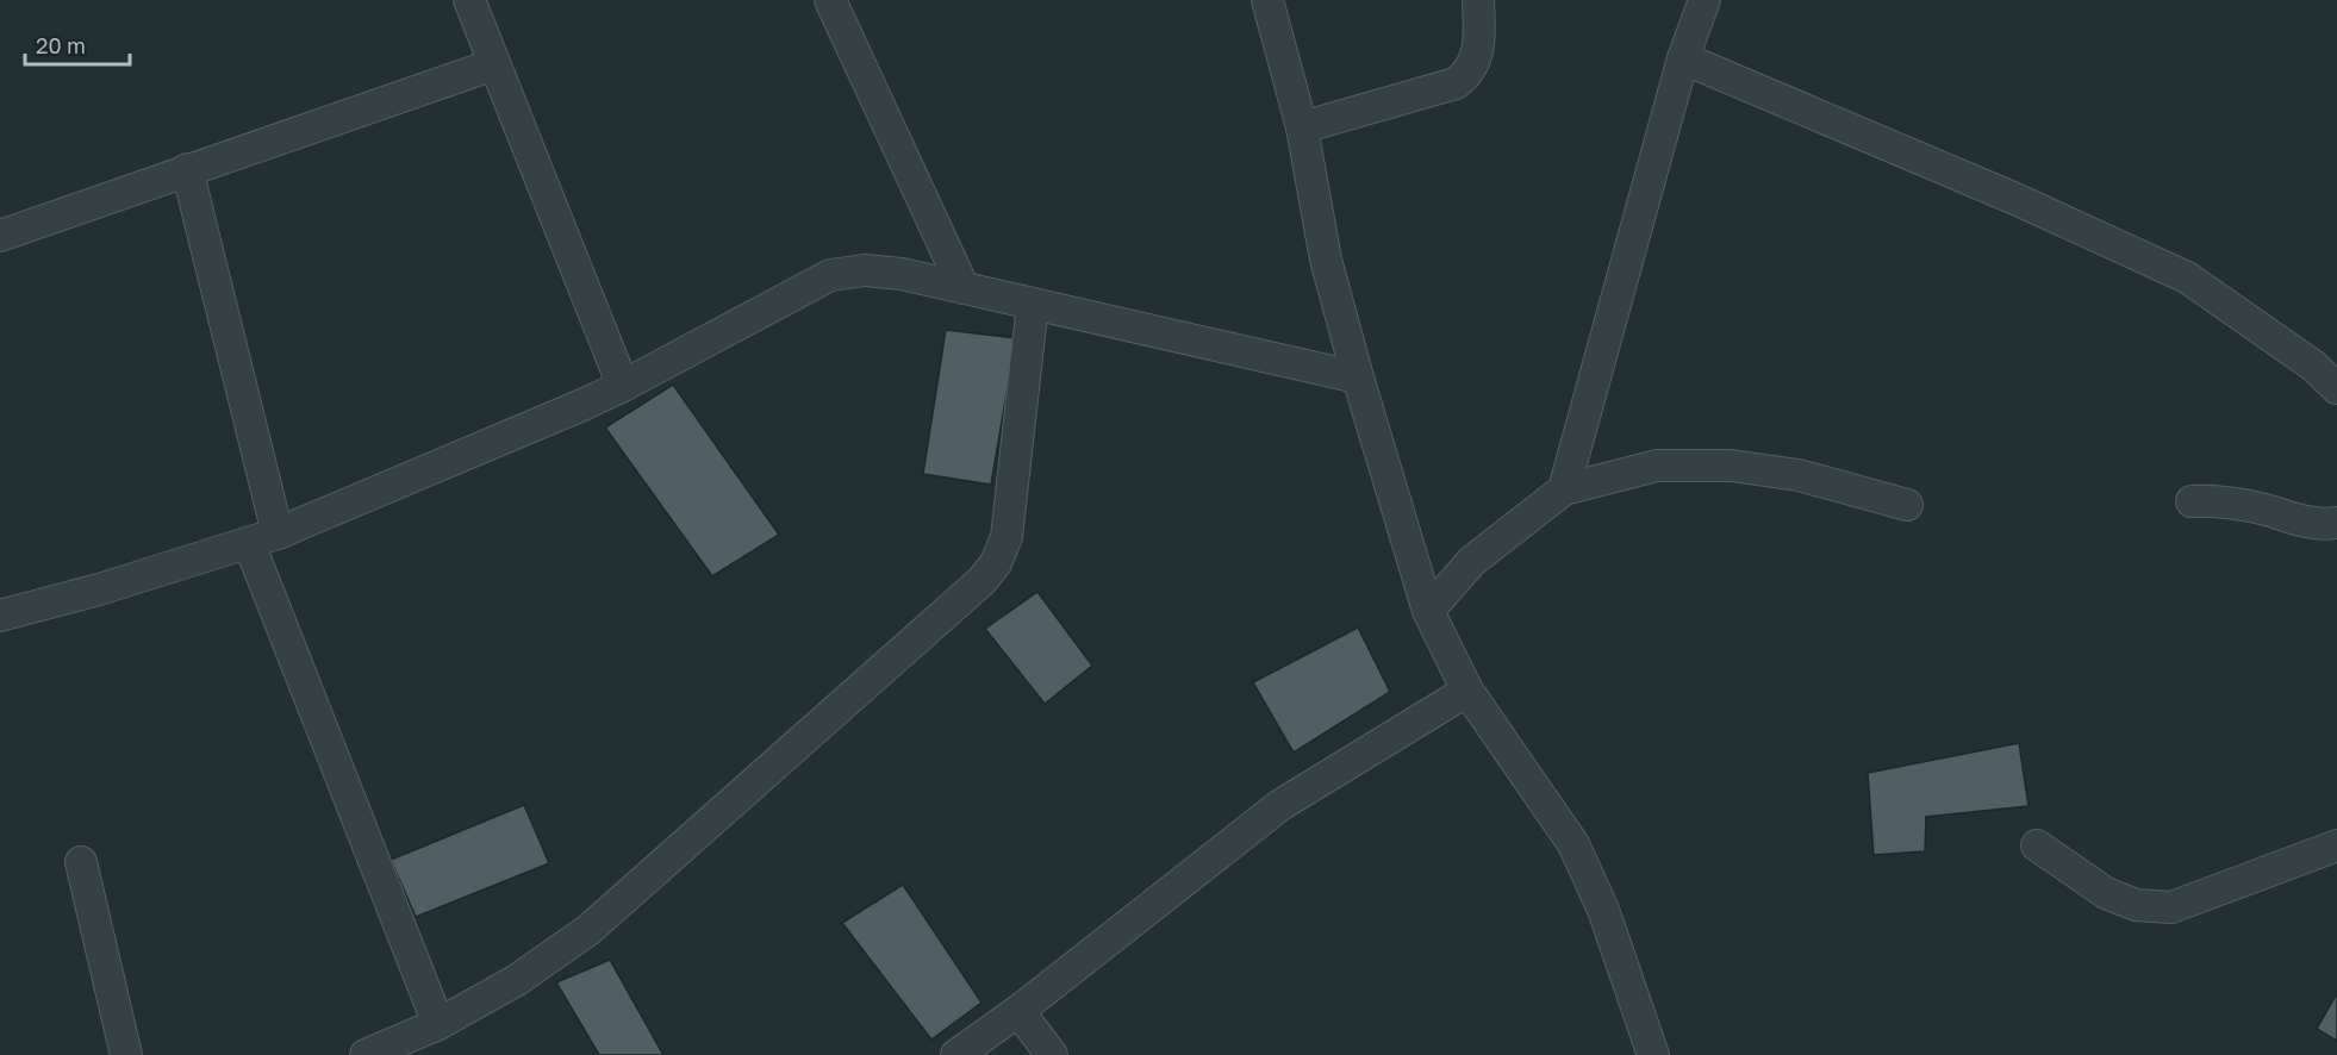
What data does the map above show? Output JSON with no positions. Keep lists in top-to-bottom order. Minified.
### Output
{"scale_bar":"20 m"}
